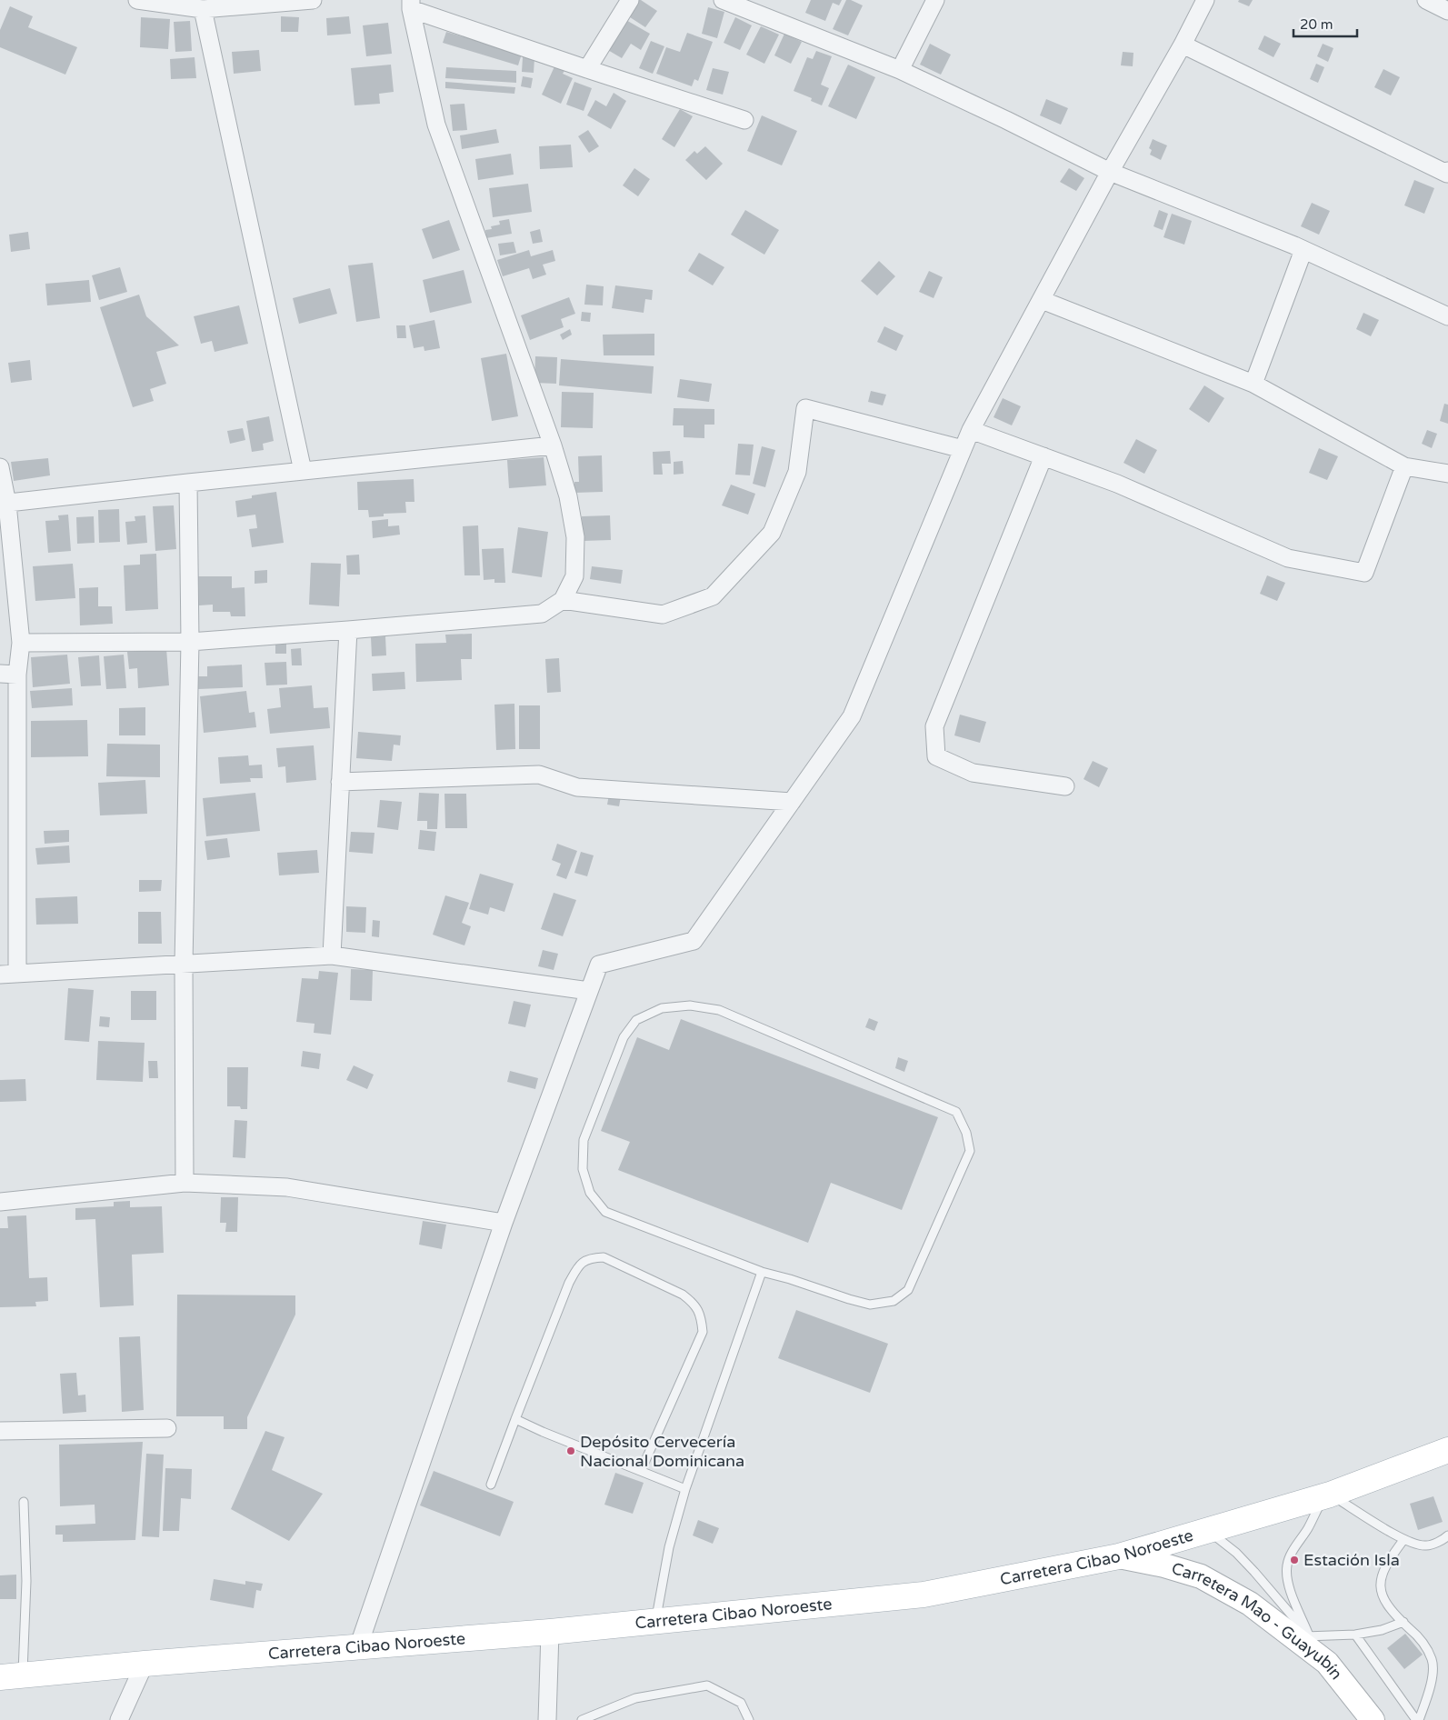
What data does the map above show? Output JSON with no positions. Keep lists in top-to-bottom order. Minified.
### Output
{"streets":{"main road":["Carretera Cibao Noroeste","Carretera Mao - Guayubín"]},"crossings":[["Carretera Cibao Noroeste","Carretera Mao - Guayubín"]],"places":["Depósito Cervecería Nacional Dominicana","Estación Isla"],"scale_bar":"20 m"}
